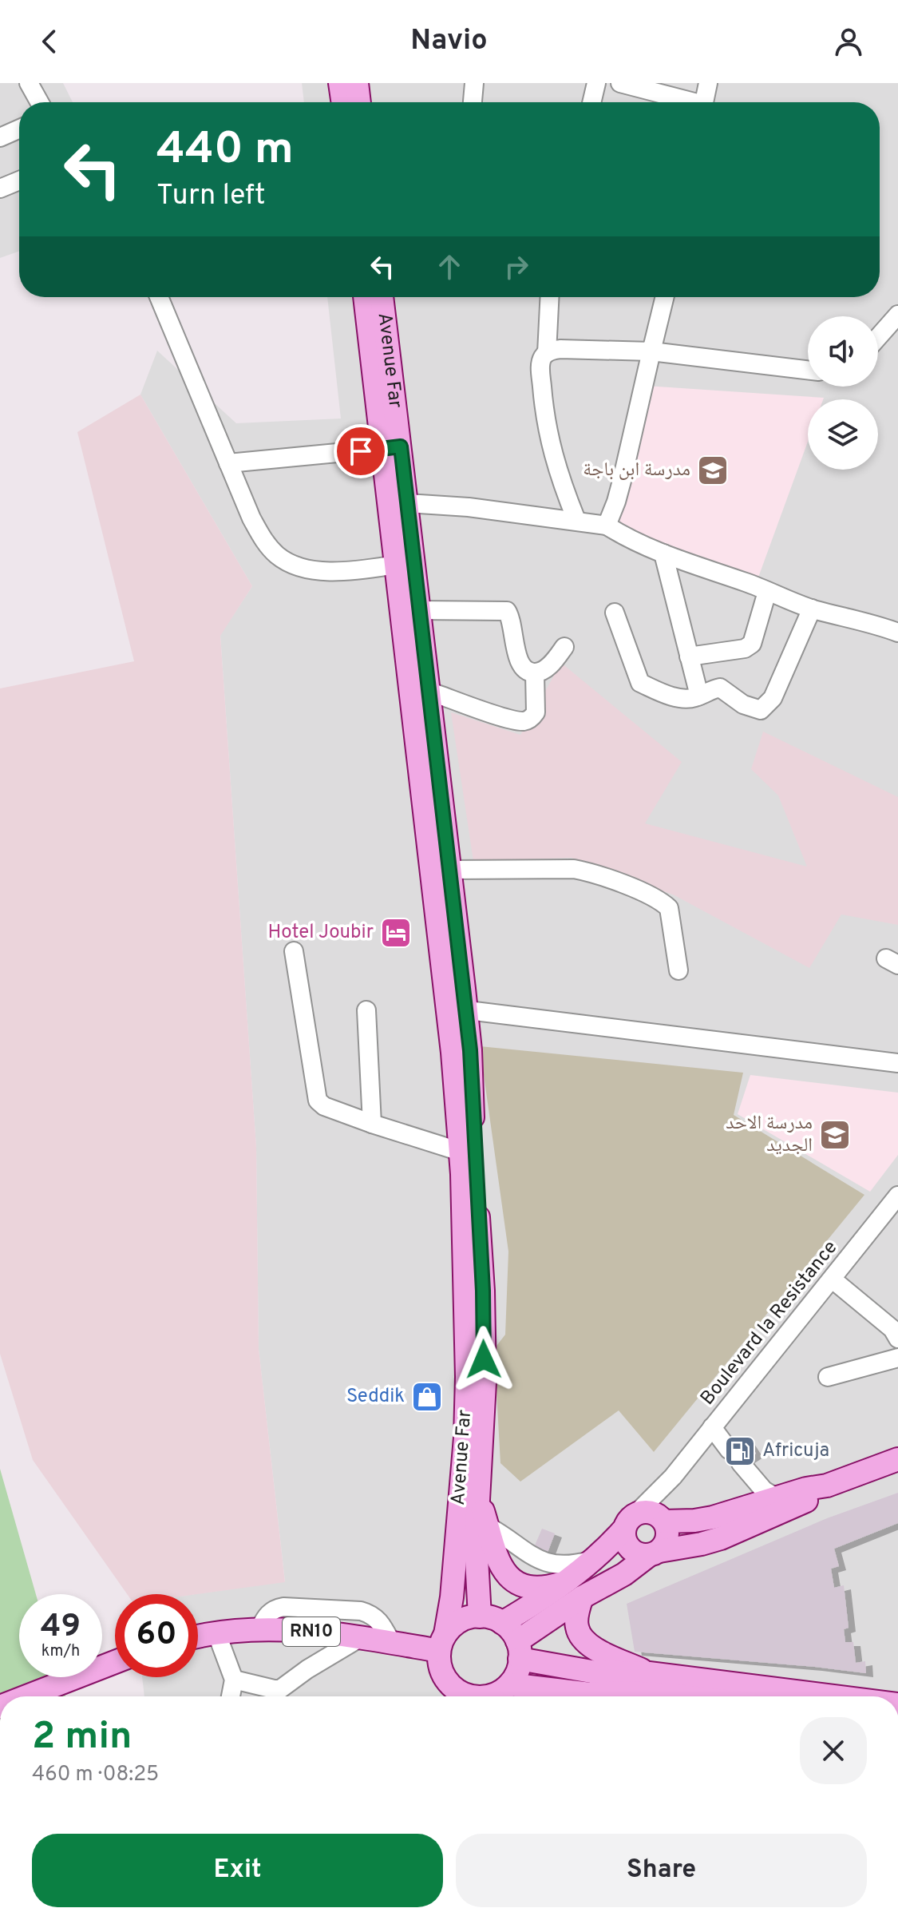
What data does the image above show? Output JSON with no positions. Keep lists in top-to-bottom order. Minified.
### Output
{"streets":{"main road":["Avenue Far","RN10"],"street":["Boulevard la Resistance"]},"crossings":[["Avenue Far","RN10"]],"places":{"school or university":["مدرسة ابن باجة","مدرسة الاحد الجديد"],"hotel":["Hotel Joubir"],"shop":["Seddik"],"fuel station":["Africuja"]},"page":{"header":"Navio","turn":["440 m","Turn left"],"speed":"49 km/h","limit":"60","heading":["2 min","460 m · 08:25"],"buttons":["Exit","Share"]}}
